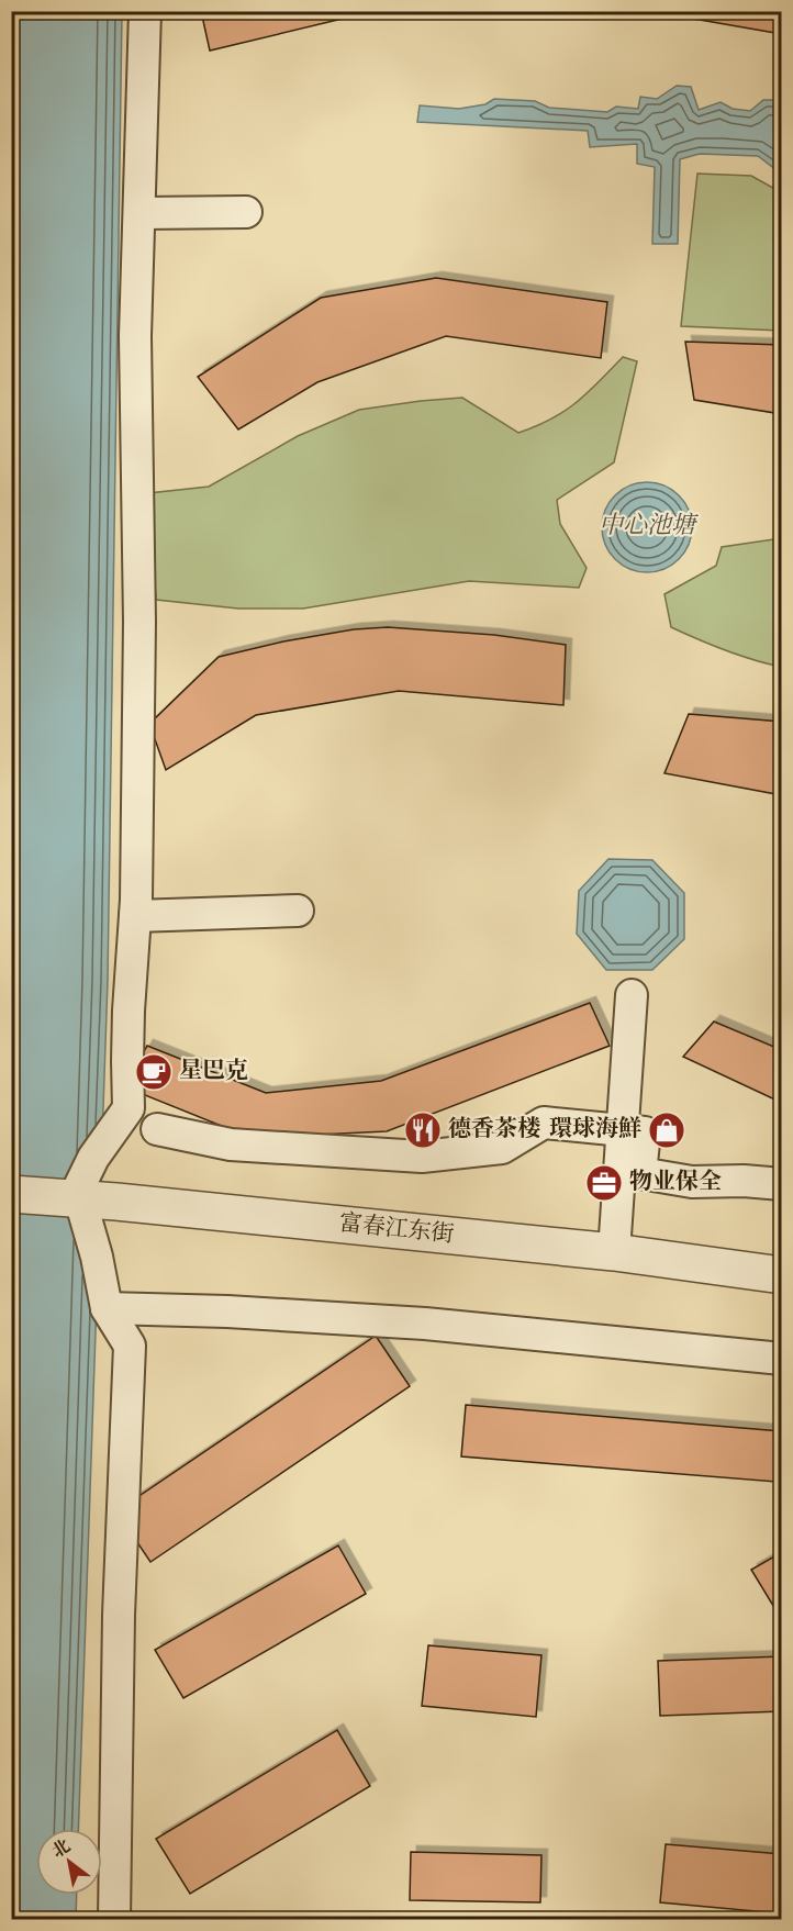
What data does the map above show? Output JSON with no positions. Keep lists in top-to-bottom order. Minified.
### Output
{"streets":{"street":["富春江东街"]},"water":["中心池塘"],"places":{"cafe":["星巴克"],"restaurant":["德香茶楼"],"shop":["環球海鮮"],"office":["物业保全"]},"north":"top left"}
